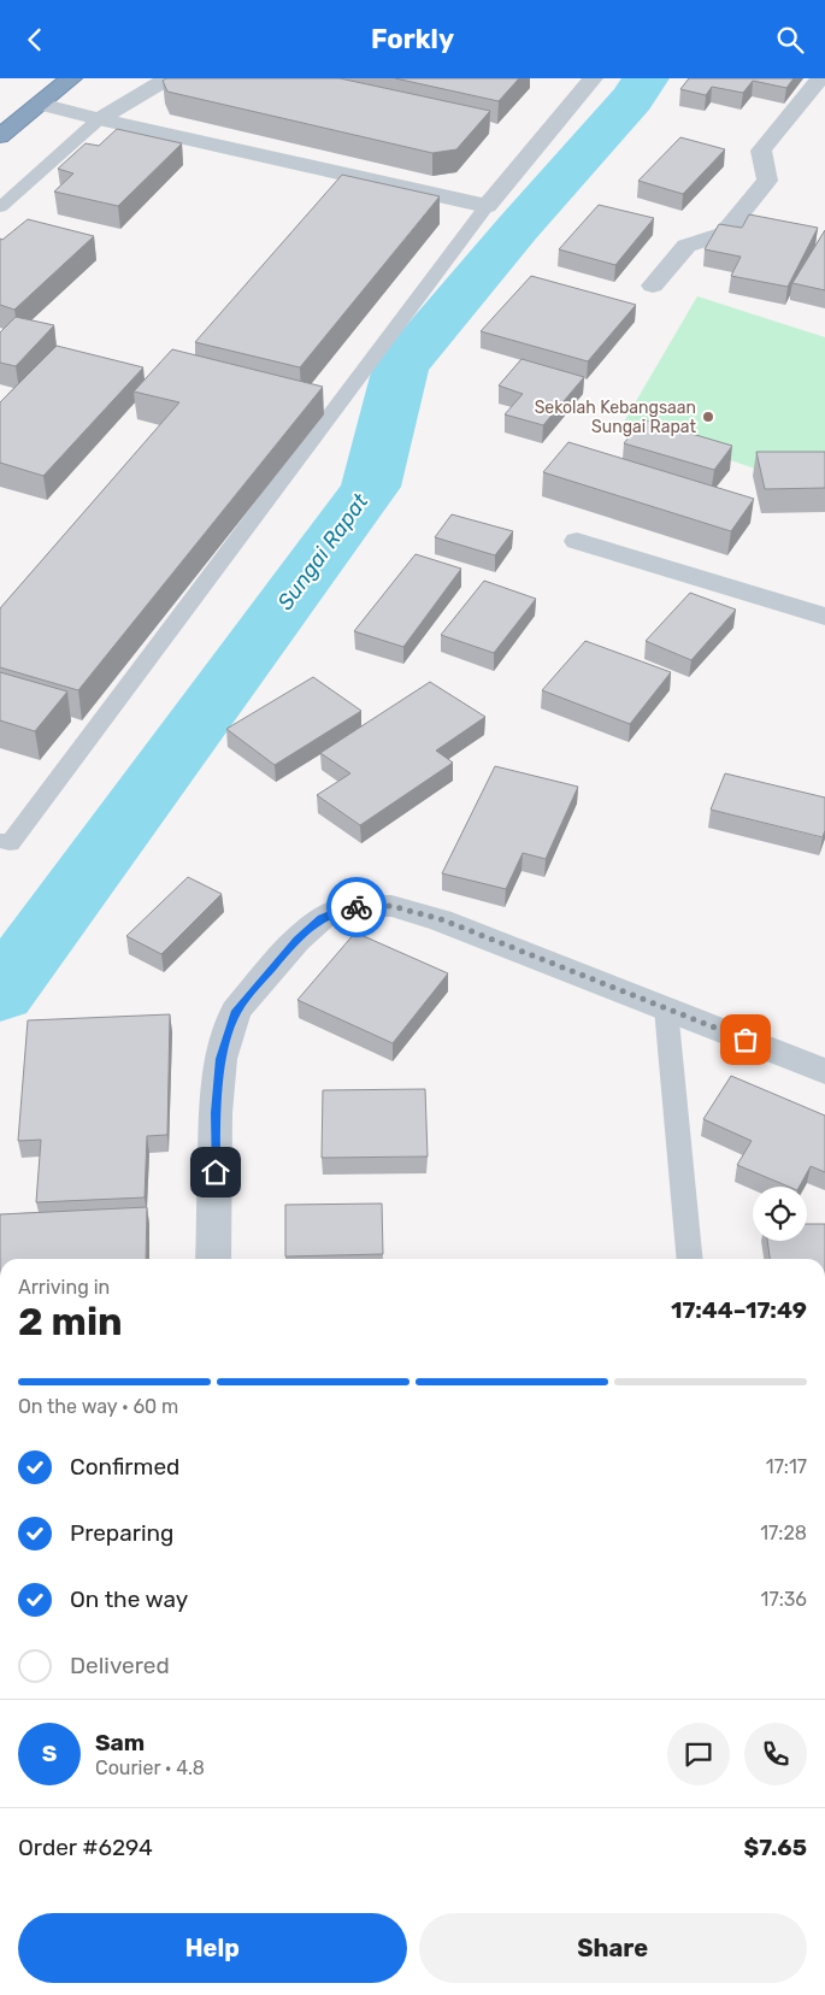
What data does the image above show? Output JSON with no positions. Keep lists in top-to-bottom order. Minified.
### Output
{"water":["Sungai Rapat"],"places":["Sekolah Kebangsaan Sungai Rapat"],"page":{"header":"Forkly","heading":["2 min","Arriving in","17:44–17:49"],"panel":["Sam","Courier · 4.8","Order #6294","$7.65"],"bar":"On the way · 60 m","list":[["Confirmed","17:17"],["Preparing","17:28"],["On the way","17:36"],"Delivered"],"round":"S","buttons":["Help","Share"]}}
